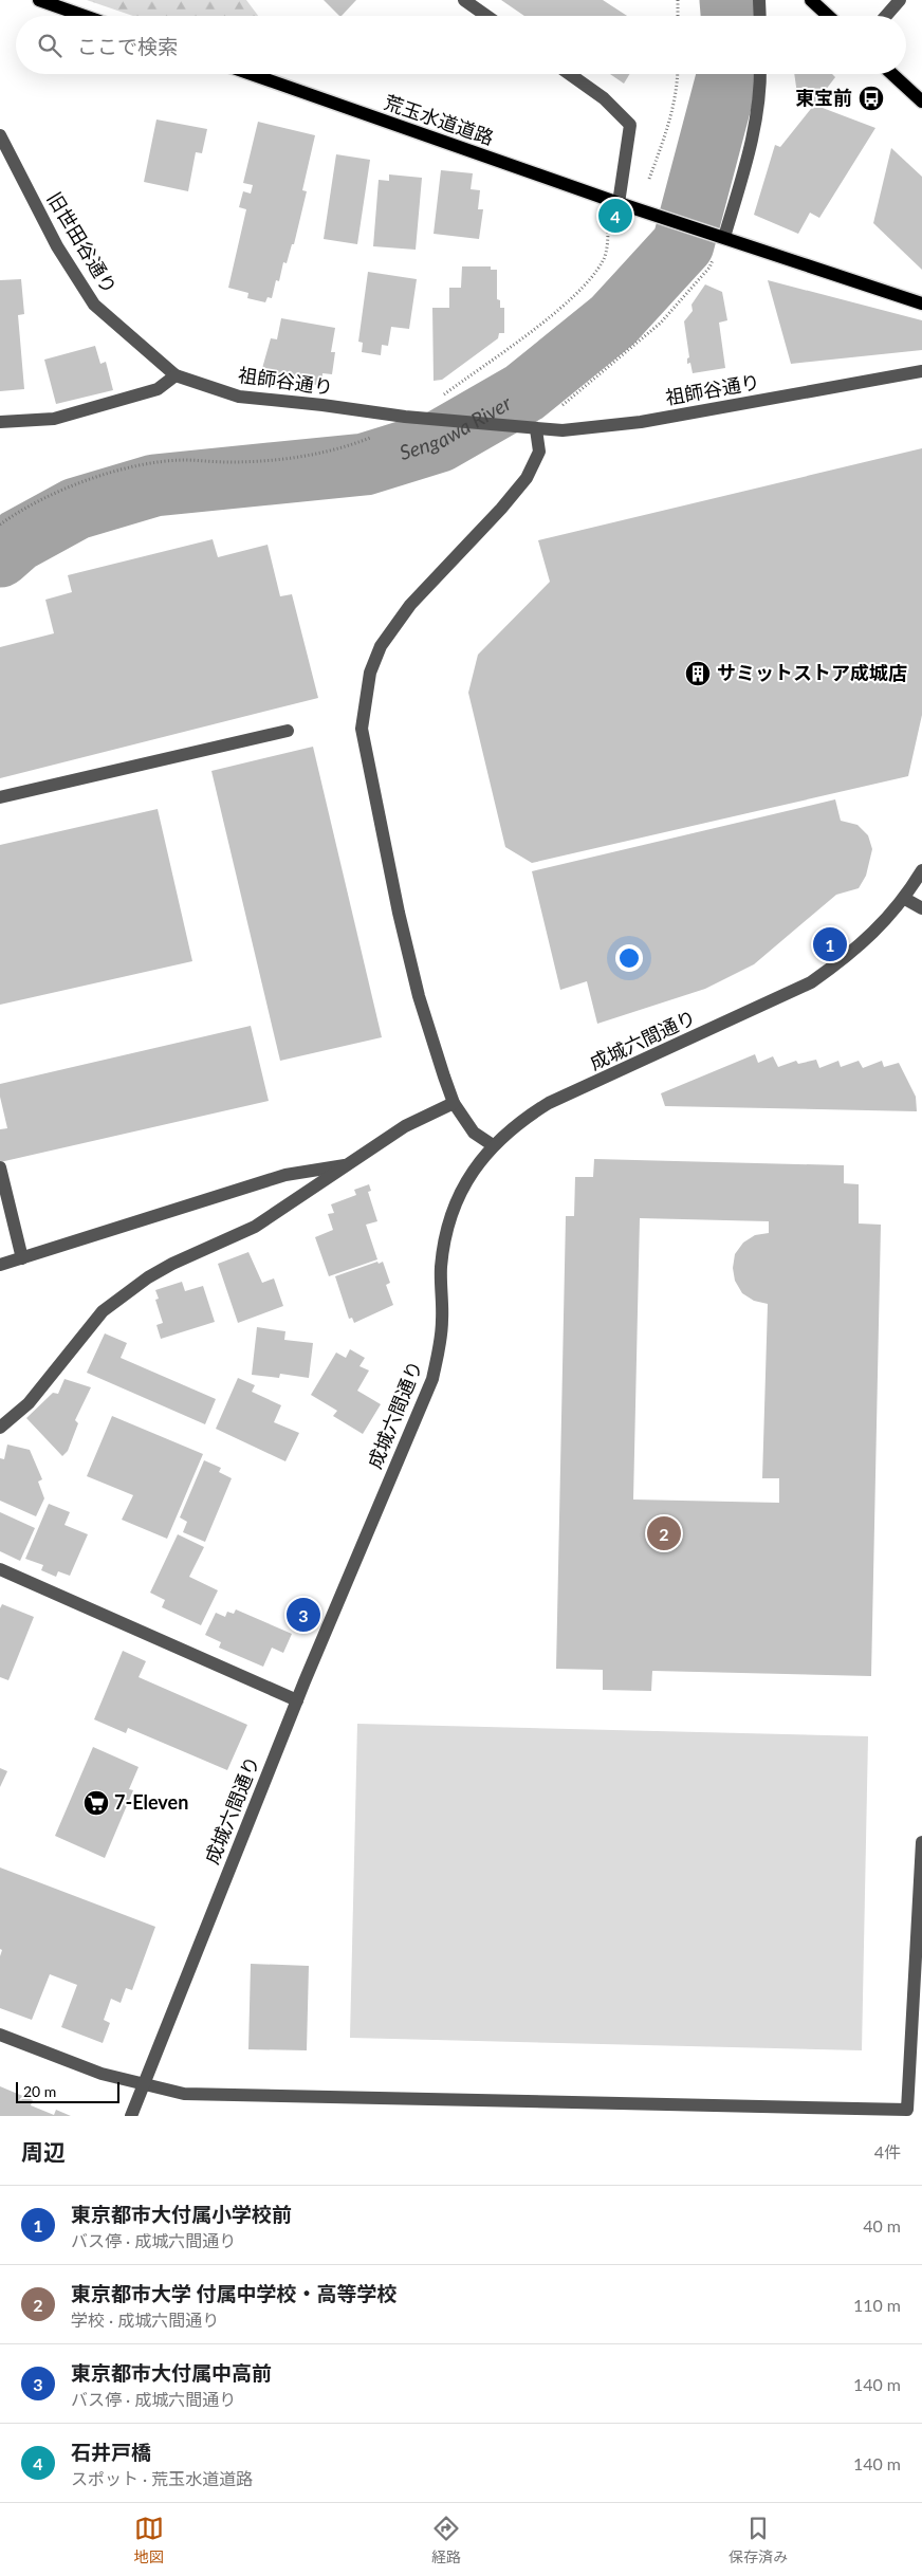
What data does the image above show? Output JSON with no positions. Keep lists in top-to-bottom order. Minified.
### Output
{"streets":{"main road":["荒玉水道道路"],"street":["旧世田谷通り","祖師谷通り","成城六間通り"]},"crossings":[["旧世田谷通り","祖師谷通り"]],"water":["Sengawa River"],"places":{"bus stop":["東宝前"],"building":["サミットストア成城店"],"supermarket":["7-Eleven"]},"scale_bar":"20 m","page":{"search":"ここで検索","pins":["4","1","2","3"],"scale":"20 m","heading":["周辺","4件"],"list":[{"mark":"1","name":"東京都市大付属小学校前","note":"バス停 · 成城六間通り","value":"40 m"},{"mark":"2","name":"東京都市大学 付属中学校・高等学校","note":"学校 · 成城六間通り","value":"110 m"},{"mark":"3","name":"東京都市大付属中高前","note":"バス停 · 成城六間通り","value":"140 m"},{"mark":"4","name":"石井戸橋","note":"スポット · 荒玉水道道路","value":"140 m"}],"nav":["地図","経路","保存済み"]}}
